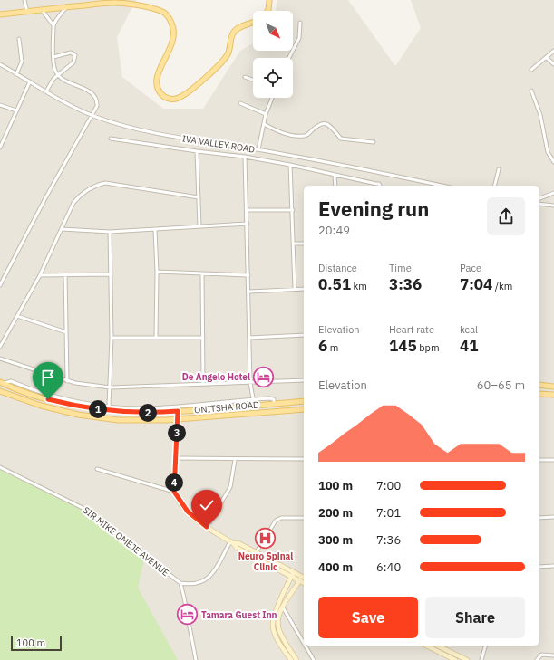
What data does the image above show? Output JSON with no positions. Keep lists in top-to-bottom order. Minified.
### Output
{"streets":{"main road":["ONITSHA ROAD"],"street":["IVA VALLEY ROAD","SIR MIKE OMEJE AVENUE"]},"places":{"hotel":["De Angelo Hotel","Tamara Guest Inn"],"hospital":["Neuro Spinal Clinic"]},"scale_bar":"100 m","north":"bottom right","page":{"heading":["Evening run","20:49"],"stats":[["Distance","0.51 km"],["Time","3:36"],["Pace","7:04 /km"],["Elevation","6 m"],["Heart rate","145 bpm"],["kcal","41"]],"chart":["Elevation","60–65 m"],"pins":["1","2","3","4"],"list":[{"name":"100 m","note":"7:00"},{"name":"200 m","note":"7:01"},{"name":"300 m","note":"7:36"},{"name":"400 m","note":"6:40"}],"buttons":["Save","Share"],"scale":"100 m"}}
